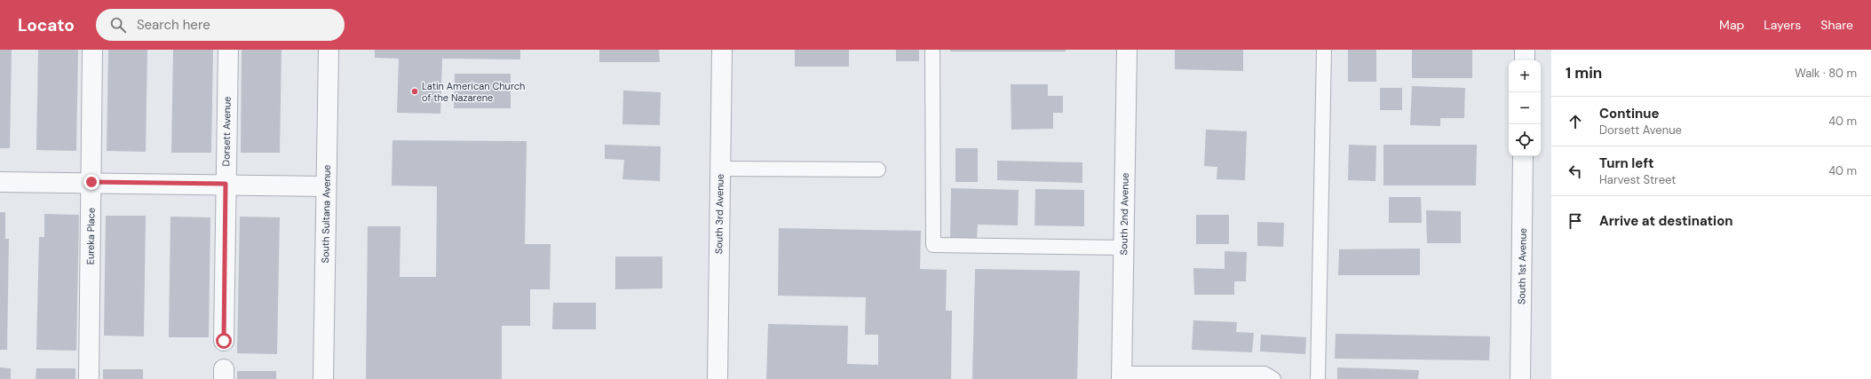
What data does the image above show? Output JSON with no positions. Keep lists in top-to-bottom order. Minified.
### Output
{"streets":{"street":["Dorsett Avenue","South Sultana Avenue","South 3rd Avenue","South 2nd Avenue","Eureka Place","South 1st Avenue"]},"places":["Latin American Church of the Nazarene"],"page":{"header":"Locato","search":"Search here","nav":["Map","Layers","Share"],"heading":["1 min","Walk · 80 m"],"map_buttons":["+","−"],"list":[["Continue","Dorsett Avenue","40 m"],["Turn left","Harvest Street","40 m"],"Arrive at destination"]}}
